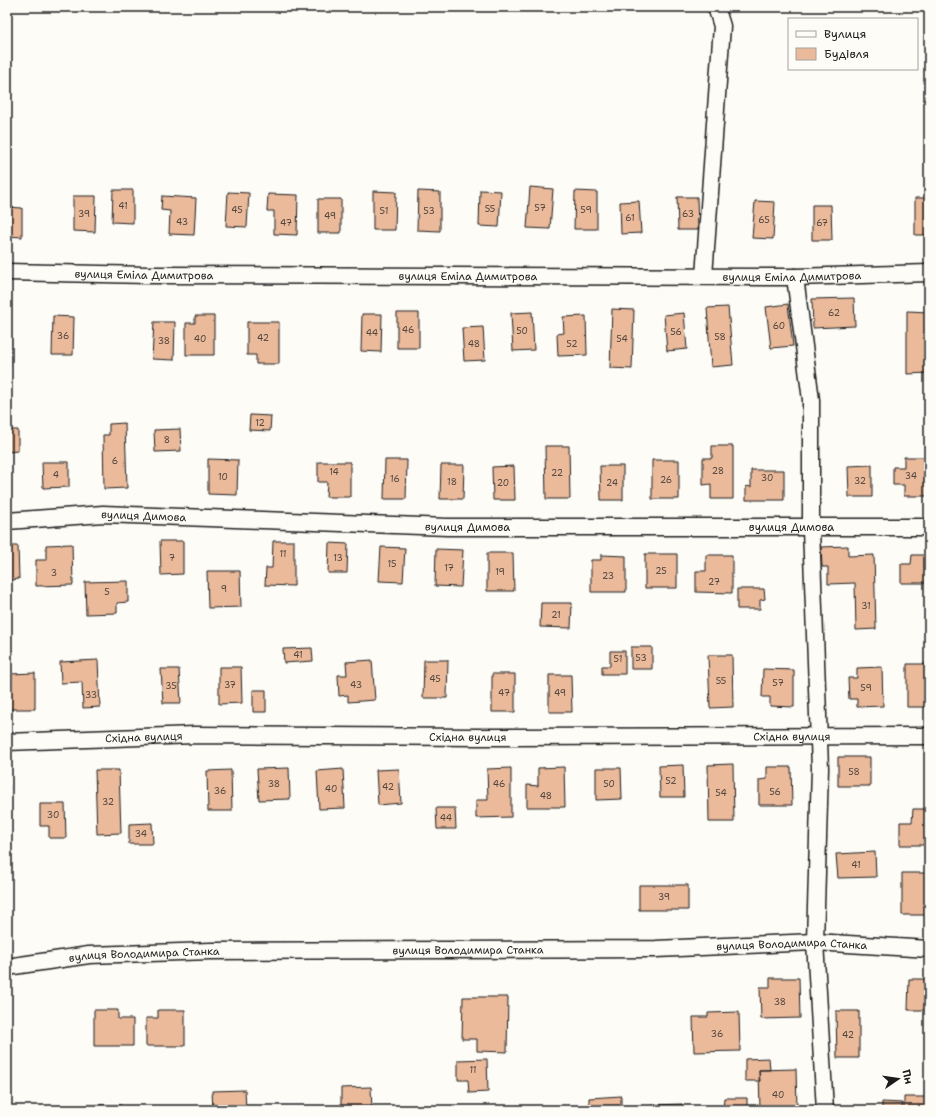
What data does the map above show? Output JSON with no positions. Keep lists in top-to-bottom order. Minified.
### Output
{"streets":{"street":["вулиця Еміла Димитрова","вулиця Димова","Східна вулиця","вулиця Володимира Станка"]},"house_numbers":["41","57","55","45","59","51","53","39","63","49","61","65","43","47","67","62","60","46","50","56","44","36","58","42","40","54","38","48","52","12","8","6","28","14","22","4","34","10","30","16","26","32","18","20","24","11","7","13","15","17","25","19","3","23","27","9","5","31","21","41","53","51","45","55","57","37","43","35","59","47","49","33","58","52","38","46","50","42","40","36","56","54","48","32","30","44","34","41","39","38","36","42","11","40"],"legend":["Вулиця","Будівля"],"north":"right"}
